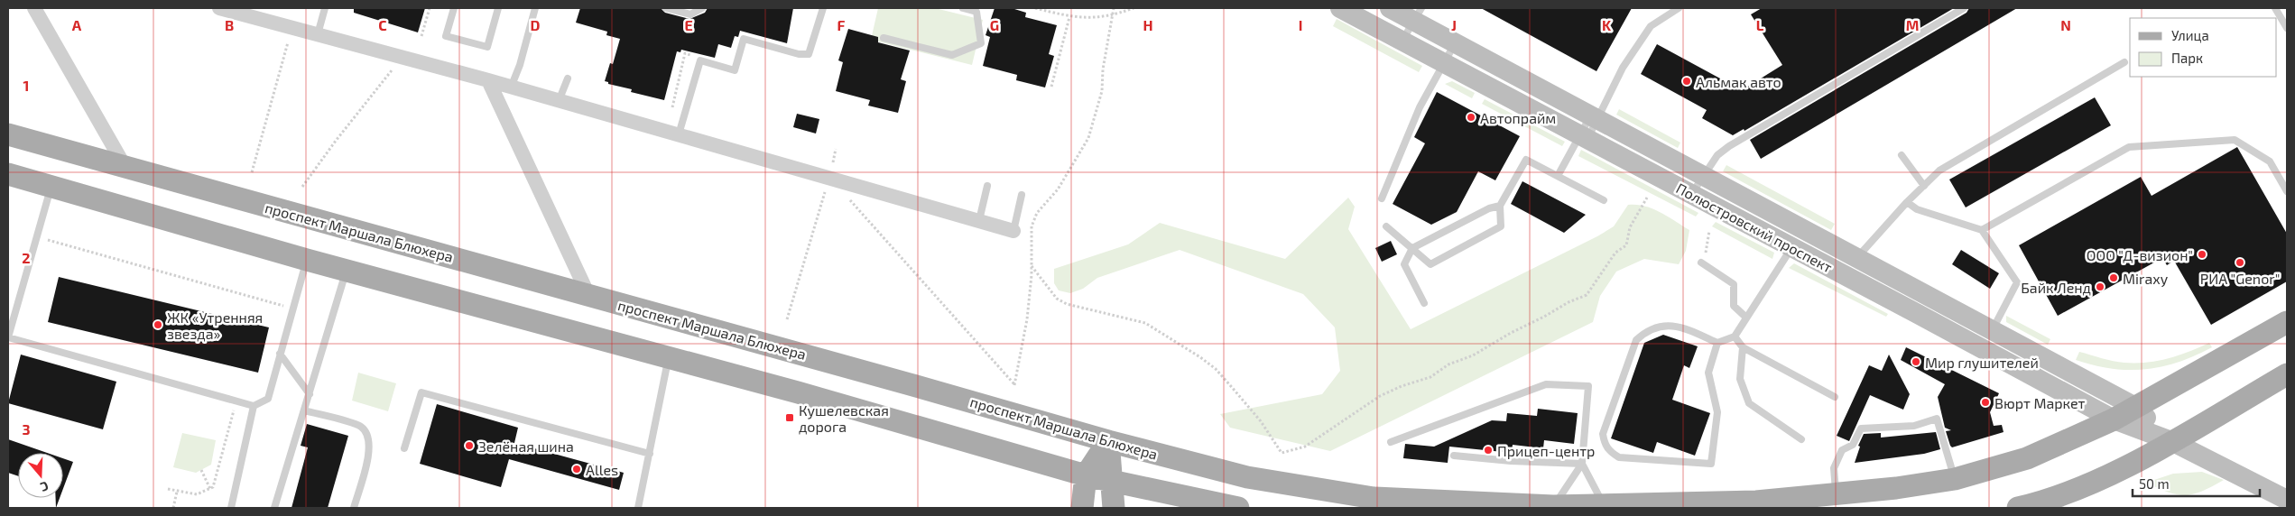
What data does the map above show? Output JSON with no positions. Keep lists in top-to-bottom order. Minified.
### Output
{"streets":{"main road":["Полюстровский проспект","проспект Маршала Блюхера"]},"crossings":[["Полюстровский проспект","проспект Маршала Блюхера"]],"places":{"other":["Альмак авто","Автопрайм","ООО \"Д-визион\"","РИА \"Genor\"","Miraxy","Байк Ленд","ЖК «Утренняя звезда»","Мир глушителей","Вюрт Маркет","Зелёная шина","Прицеп-центр","Alles"],"transit":["Кушелевская дорога"]},"legend":["Улица","Парк"],"scale_bar":"50 m","north":"bottom","grid":{"columns":["A","B","C","D","E","F","G","H","I","J","K","L","M","N"],"rows":["1","2","3"]}}
